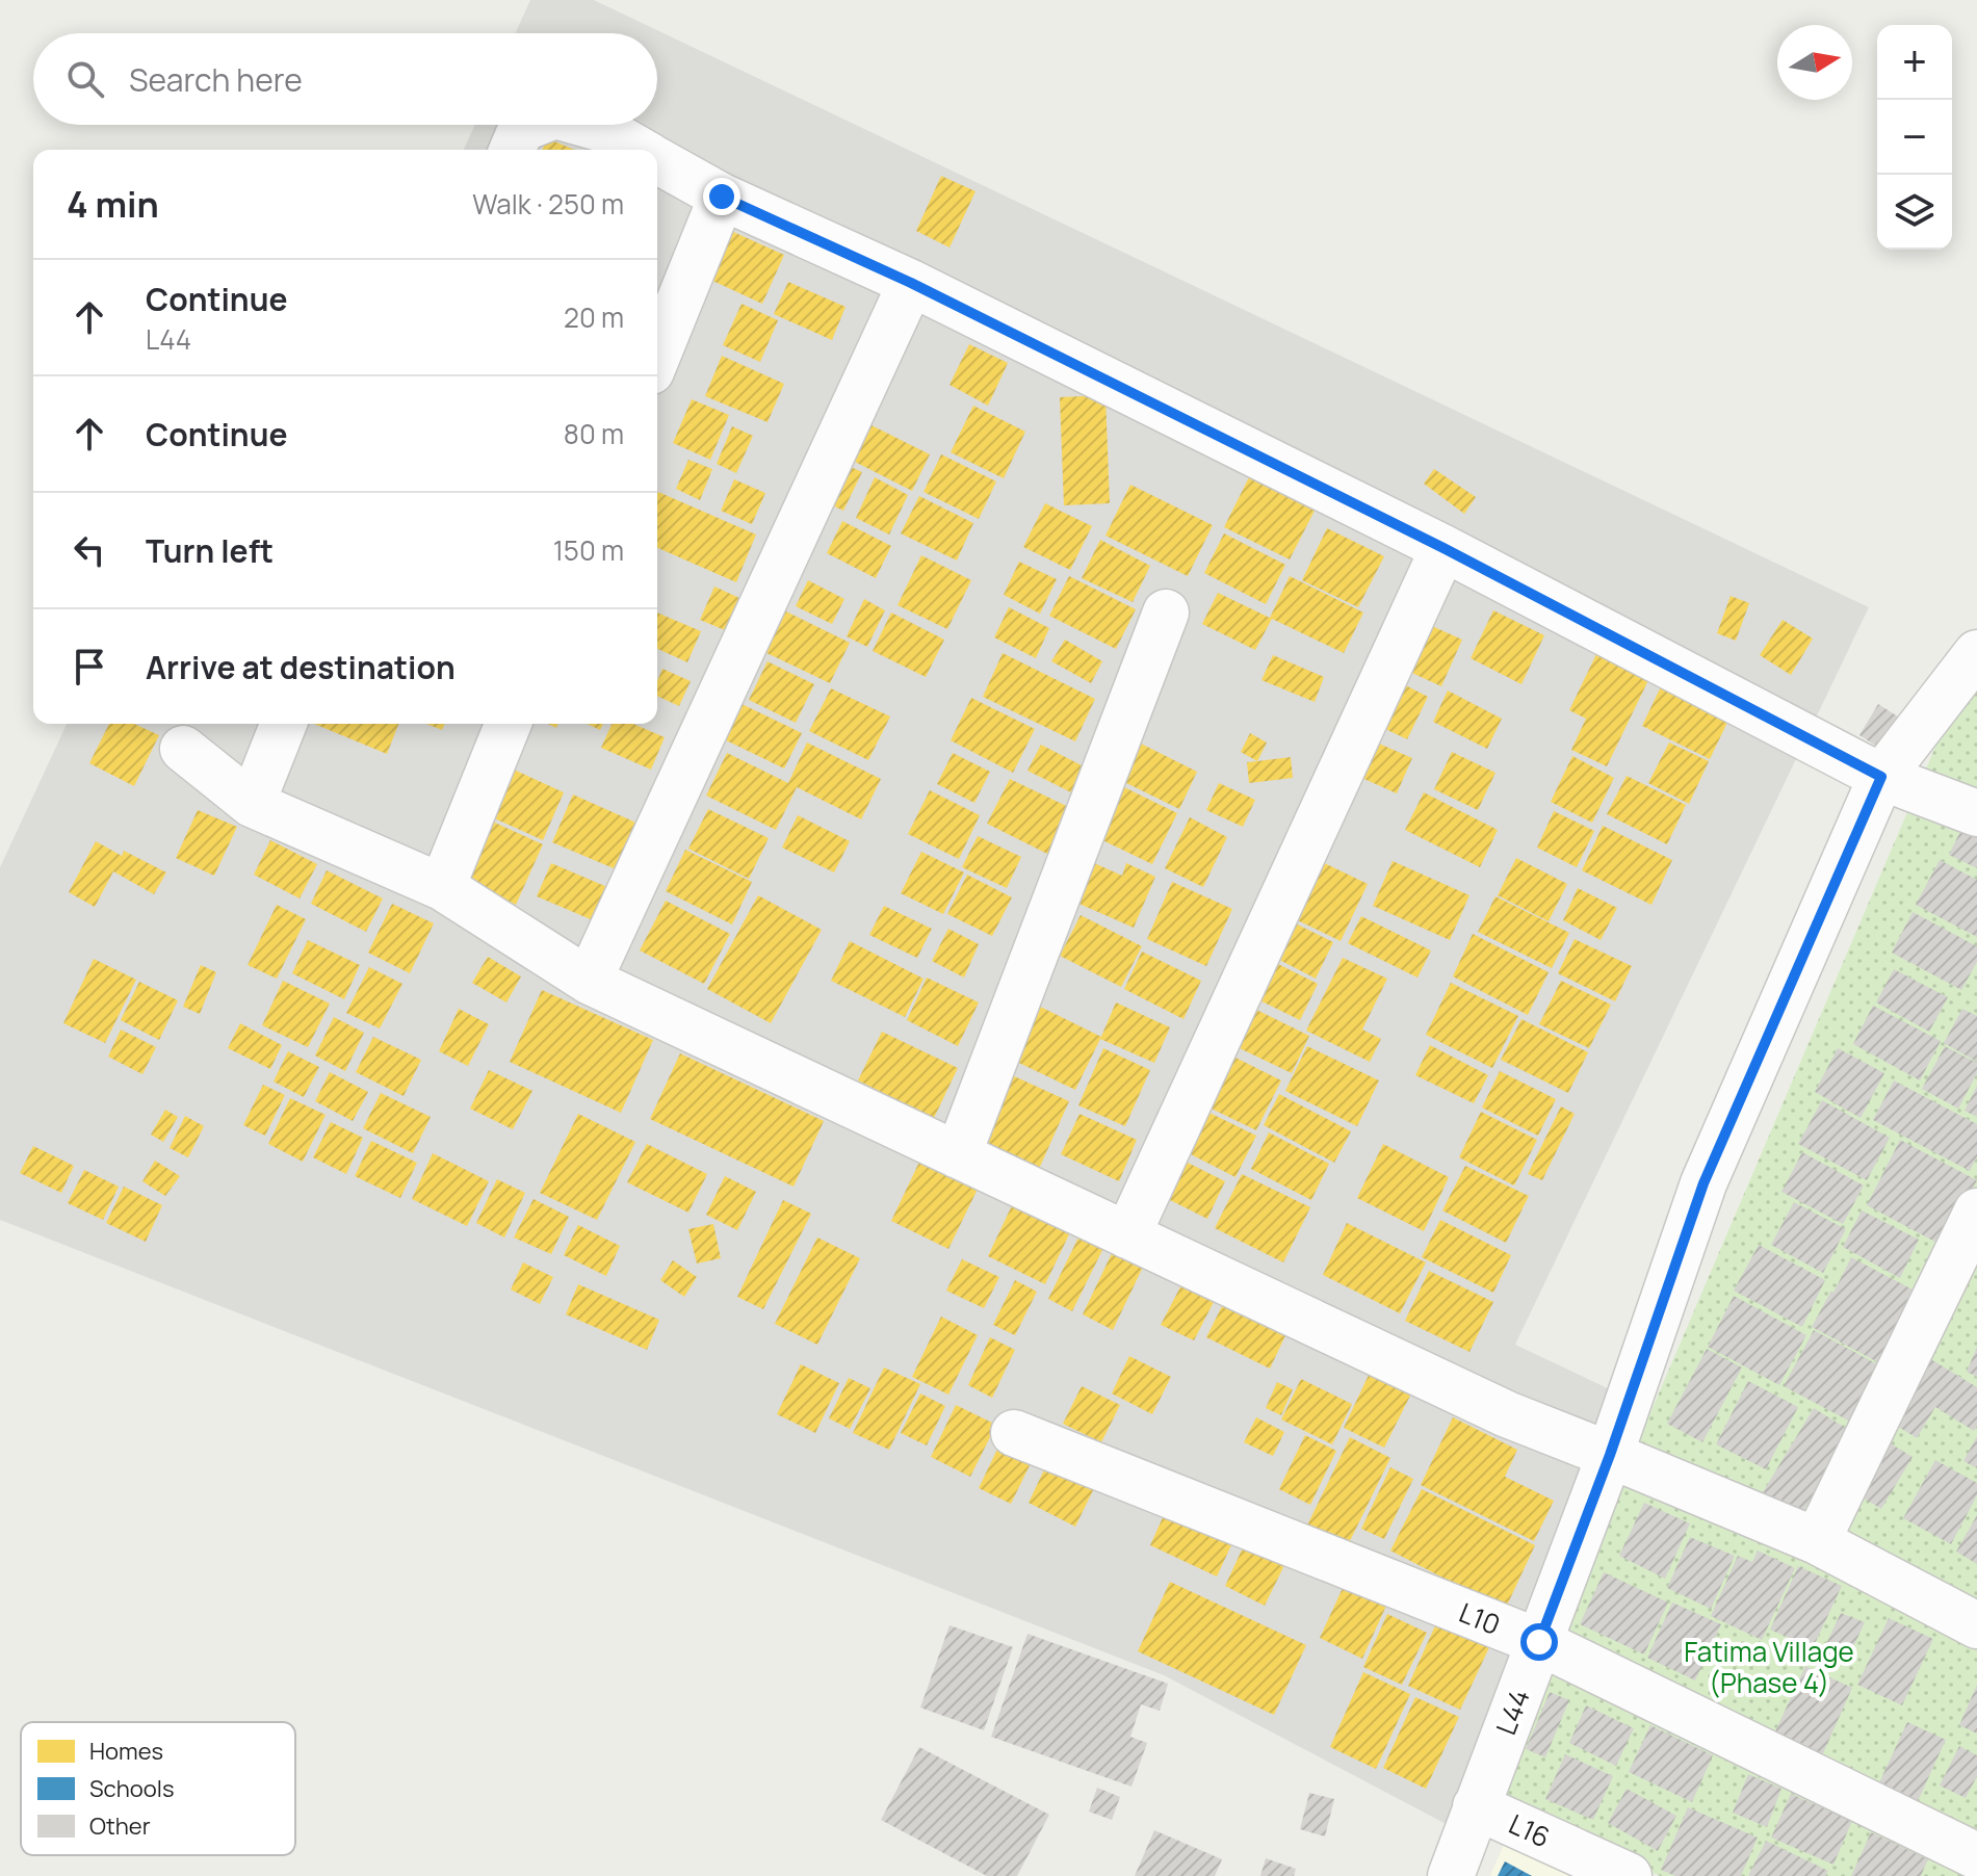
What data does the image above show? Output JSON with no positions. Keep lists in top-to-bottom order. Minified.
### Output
{"streets":{"street":["L10","L44","L16"]},"crossings":[["L10","L44"],["L44","L16"]],"parks":["Fatima Village (Phase 4)"],"legend":["Homes","Schools","Other"],"north":"right","page":{"map_buttons":["+","−"],"search":"Search here","heading":["4 min","Walk · 250 m"],"list":[["Continue","L44","20 m"],["Continue","80 m"],["Turn left","150 m"],"Arrive at destination"]}}
